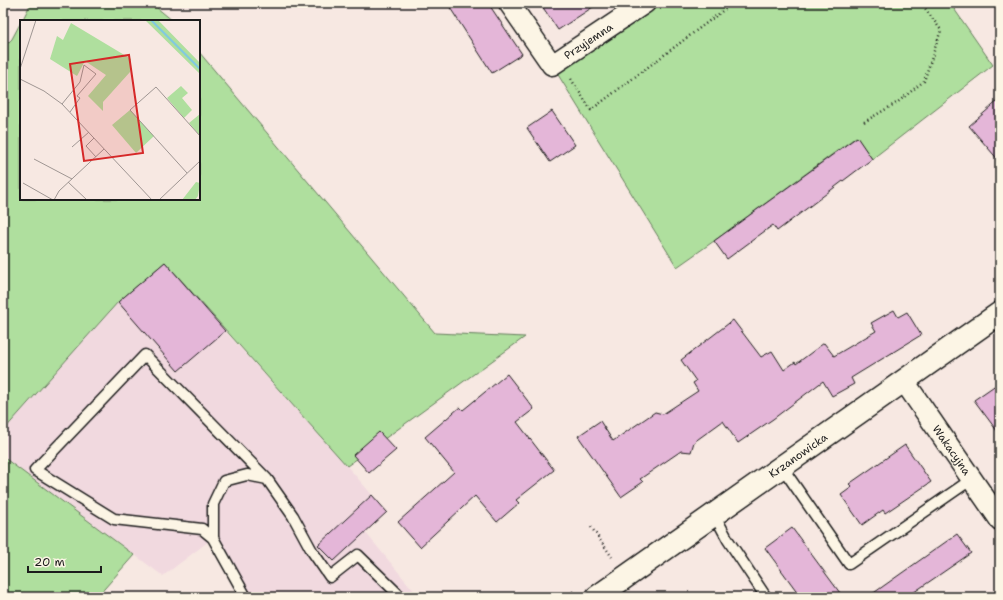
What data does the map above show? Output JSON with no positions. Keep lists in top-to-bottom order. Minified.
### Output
{"streets":{"street":["Przyjemna","Wakacyjna","Krzanowicka"]},"crossings":[["Wakacyjna","Krzanowicka"]],"scale_bar":"20 m"}
